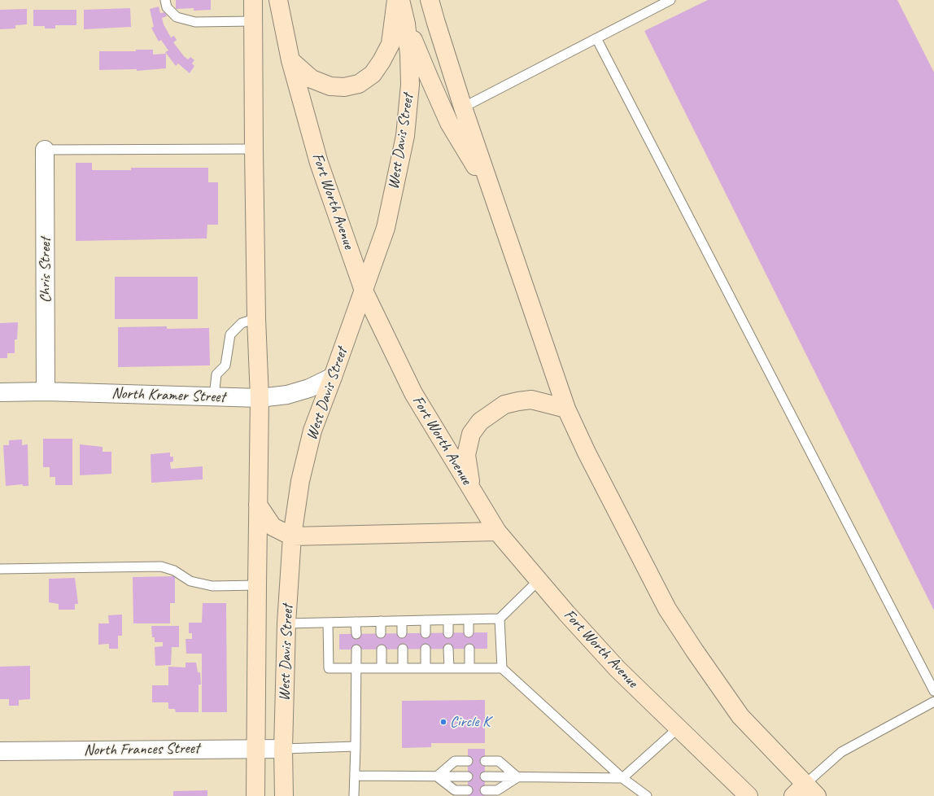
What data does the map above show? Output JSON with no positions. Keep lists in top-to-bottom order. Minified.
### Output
{"streets":{"main road":["West Davis Street","Fort Worth Avenue"],"street":["Chris Street","North Kramer Street","North Frances Street"]},"crossings":[["West Davis Street","Fort Worth Avenue"],["West Davis Street","North Kramer Street"],["West Davis Street","North Frances Street"],["Chris Street","North Kramer Street"]],"places":["Circle K"]}
